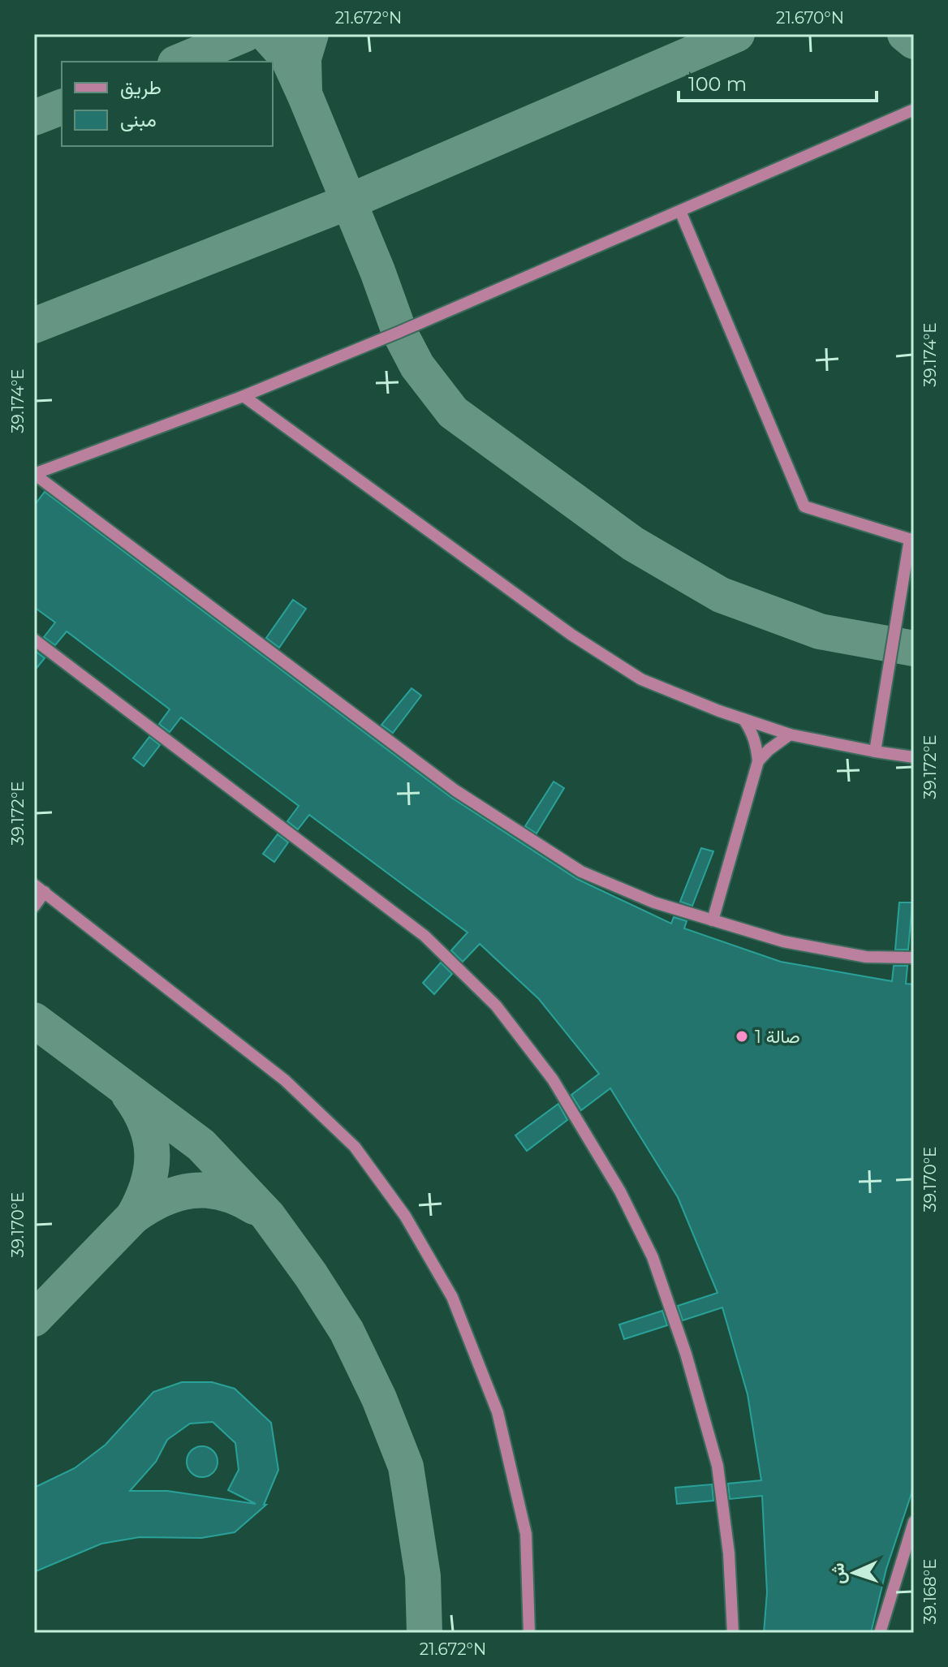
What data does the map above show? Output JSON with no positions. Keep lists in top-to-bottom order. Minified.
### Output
{"places":["صالة 1"],"legend":["طريق","مبنى"],"scale_bar":"100 m","north":"left","coordinates":["21.672°N","21.670°N","39.174°E","39.172°E","39.170°E","39.168°E"]}
